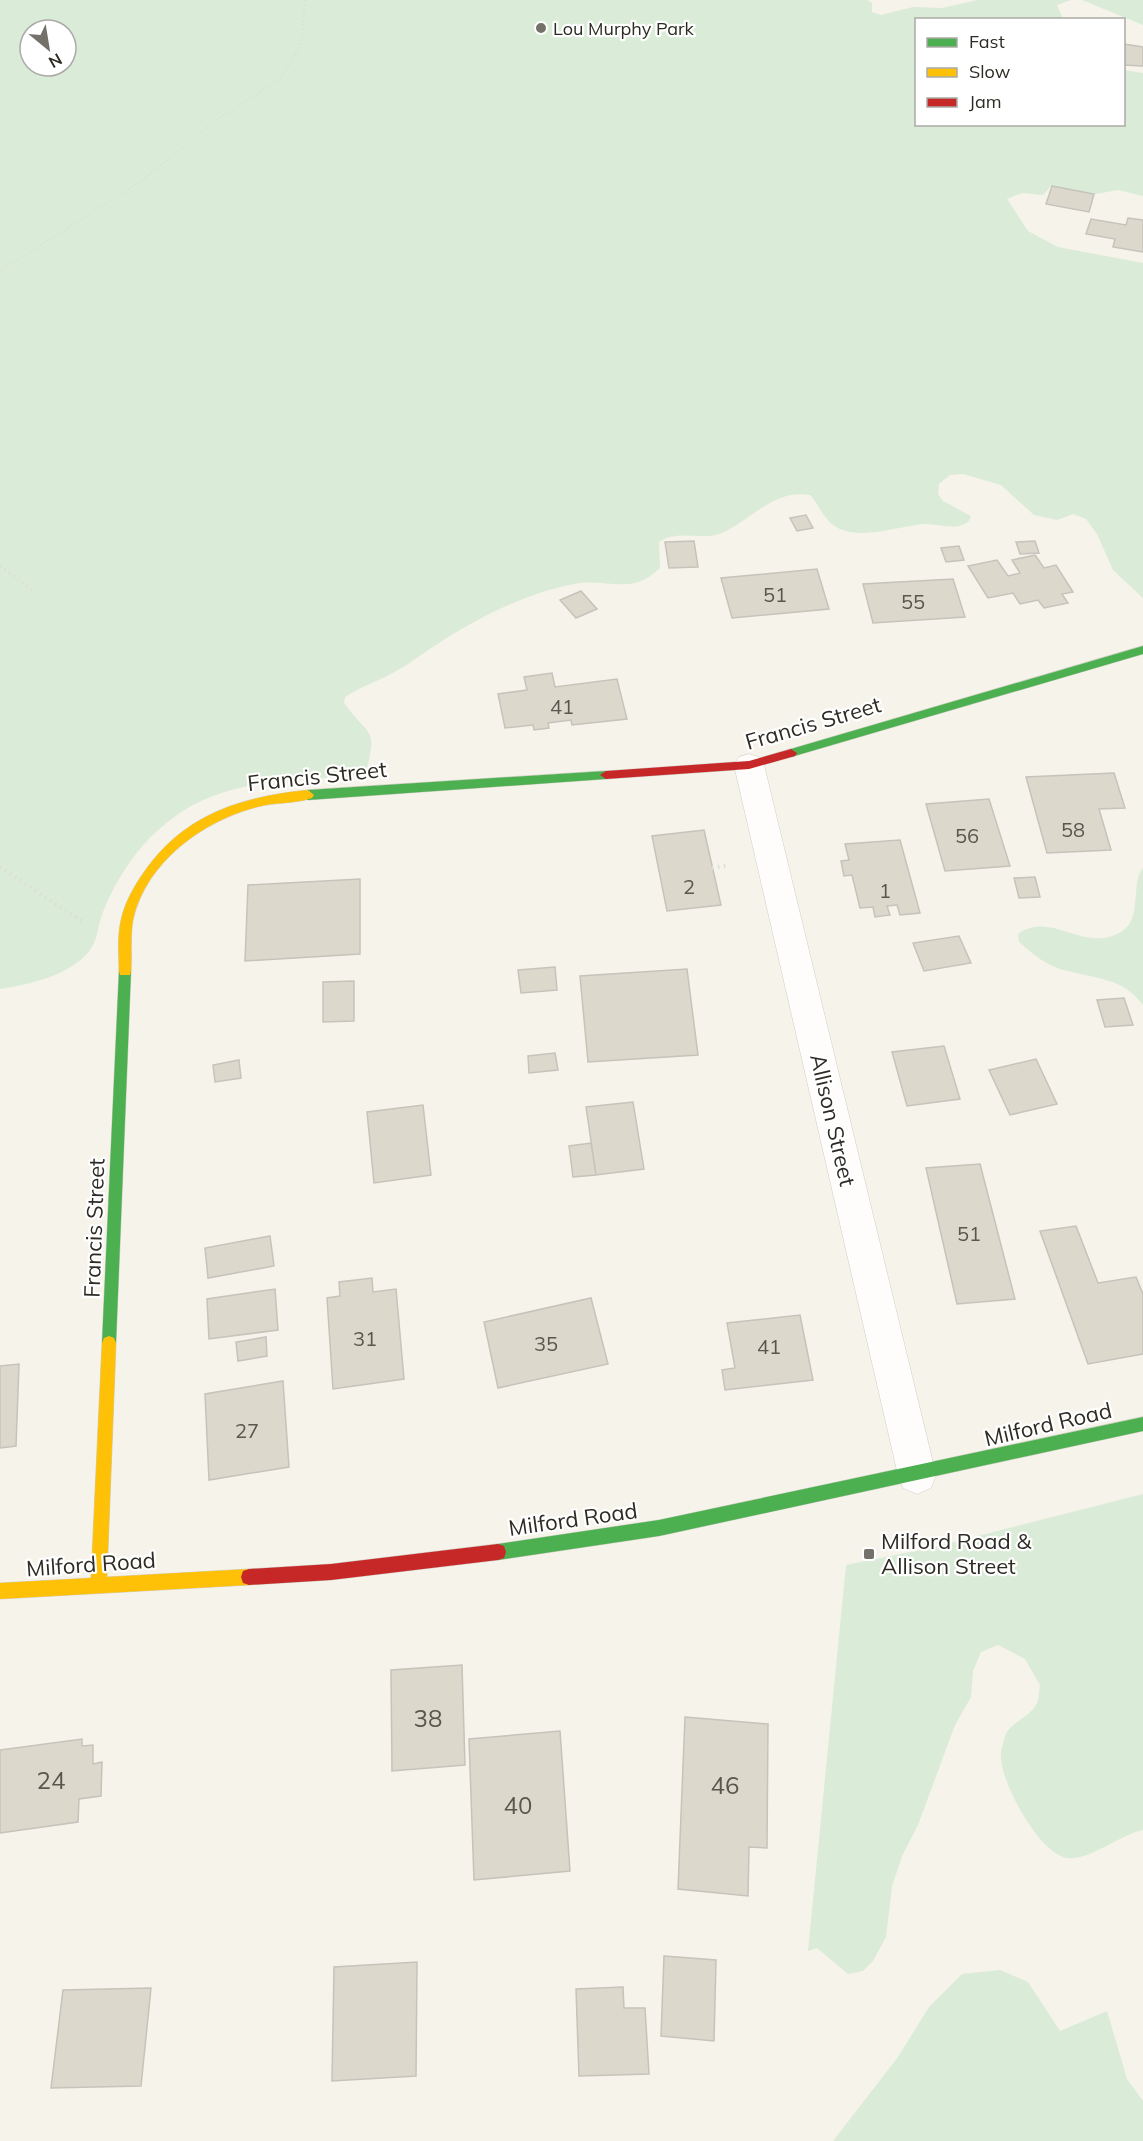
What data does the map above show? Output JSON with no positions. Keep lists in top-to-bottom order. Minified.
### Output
{"streets":{"street":["Francis Street","Allison Street","Milford Road"]},"crossings":[["Francis Street","Allison Street"],["Francis Street","Milford Road"],["Allison Street","Milford Road"]],"places":{"other":["Lou Murphy Park"],"transit":["Milford Road & Allison Street"]},"house_numbers":["51","55","41","58","56","2","1","51","31","35","41","27","38","24","46","40"],"legend":["Fast","Slow","Jam"],"north":"bottom right"}
